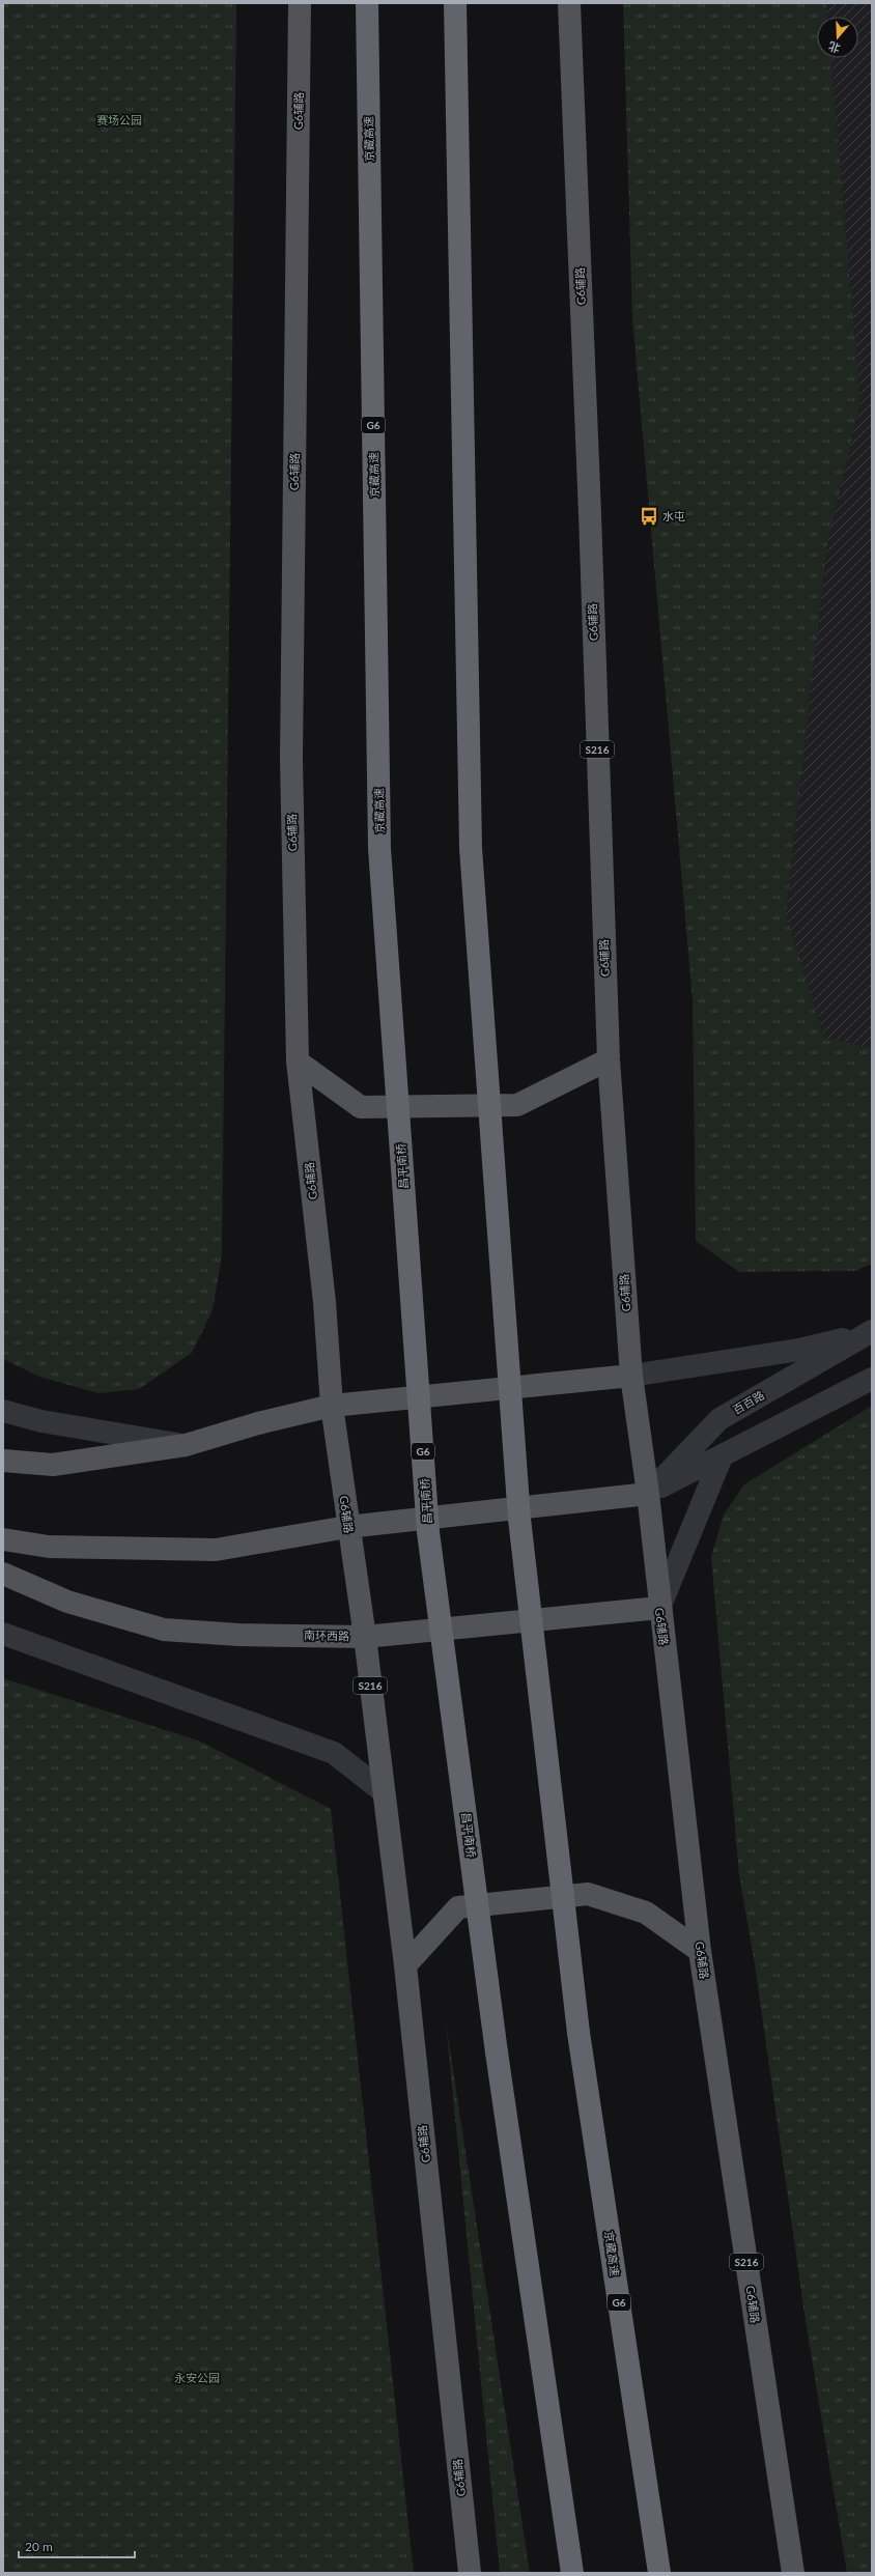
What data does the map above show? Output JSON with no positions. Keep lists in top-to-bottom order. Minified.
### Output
{"streets":{"highway":["京藏高速","G6","昌平南桥"],"main road":["G6辅路","S216","南环西路"],"street":["百百路"]},"crossings":[["G6辅路","百百路"],["G6辅路","南环西路"],["京藏高速","昌平南桥"]],"parks":["赛场公园","永安公园"],"places":{"bus stop":["水屯"]},"scale_bar":"20 m","north":"bottom"}
